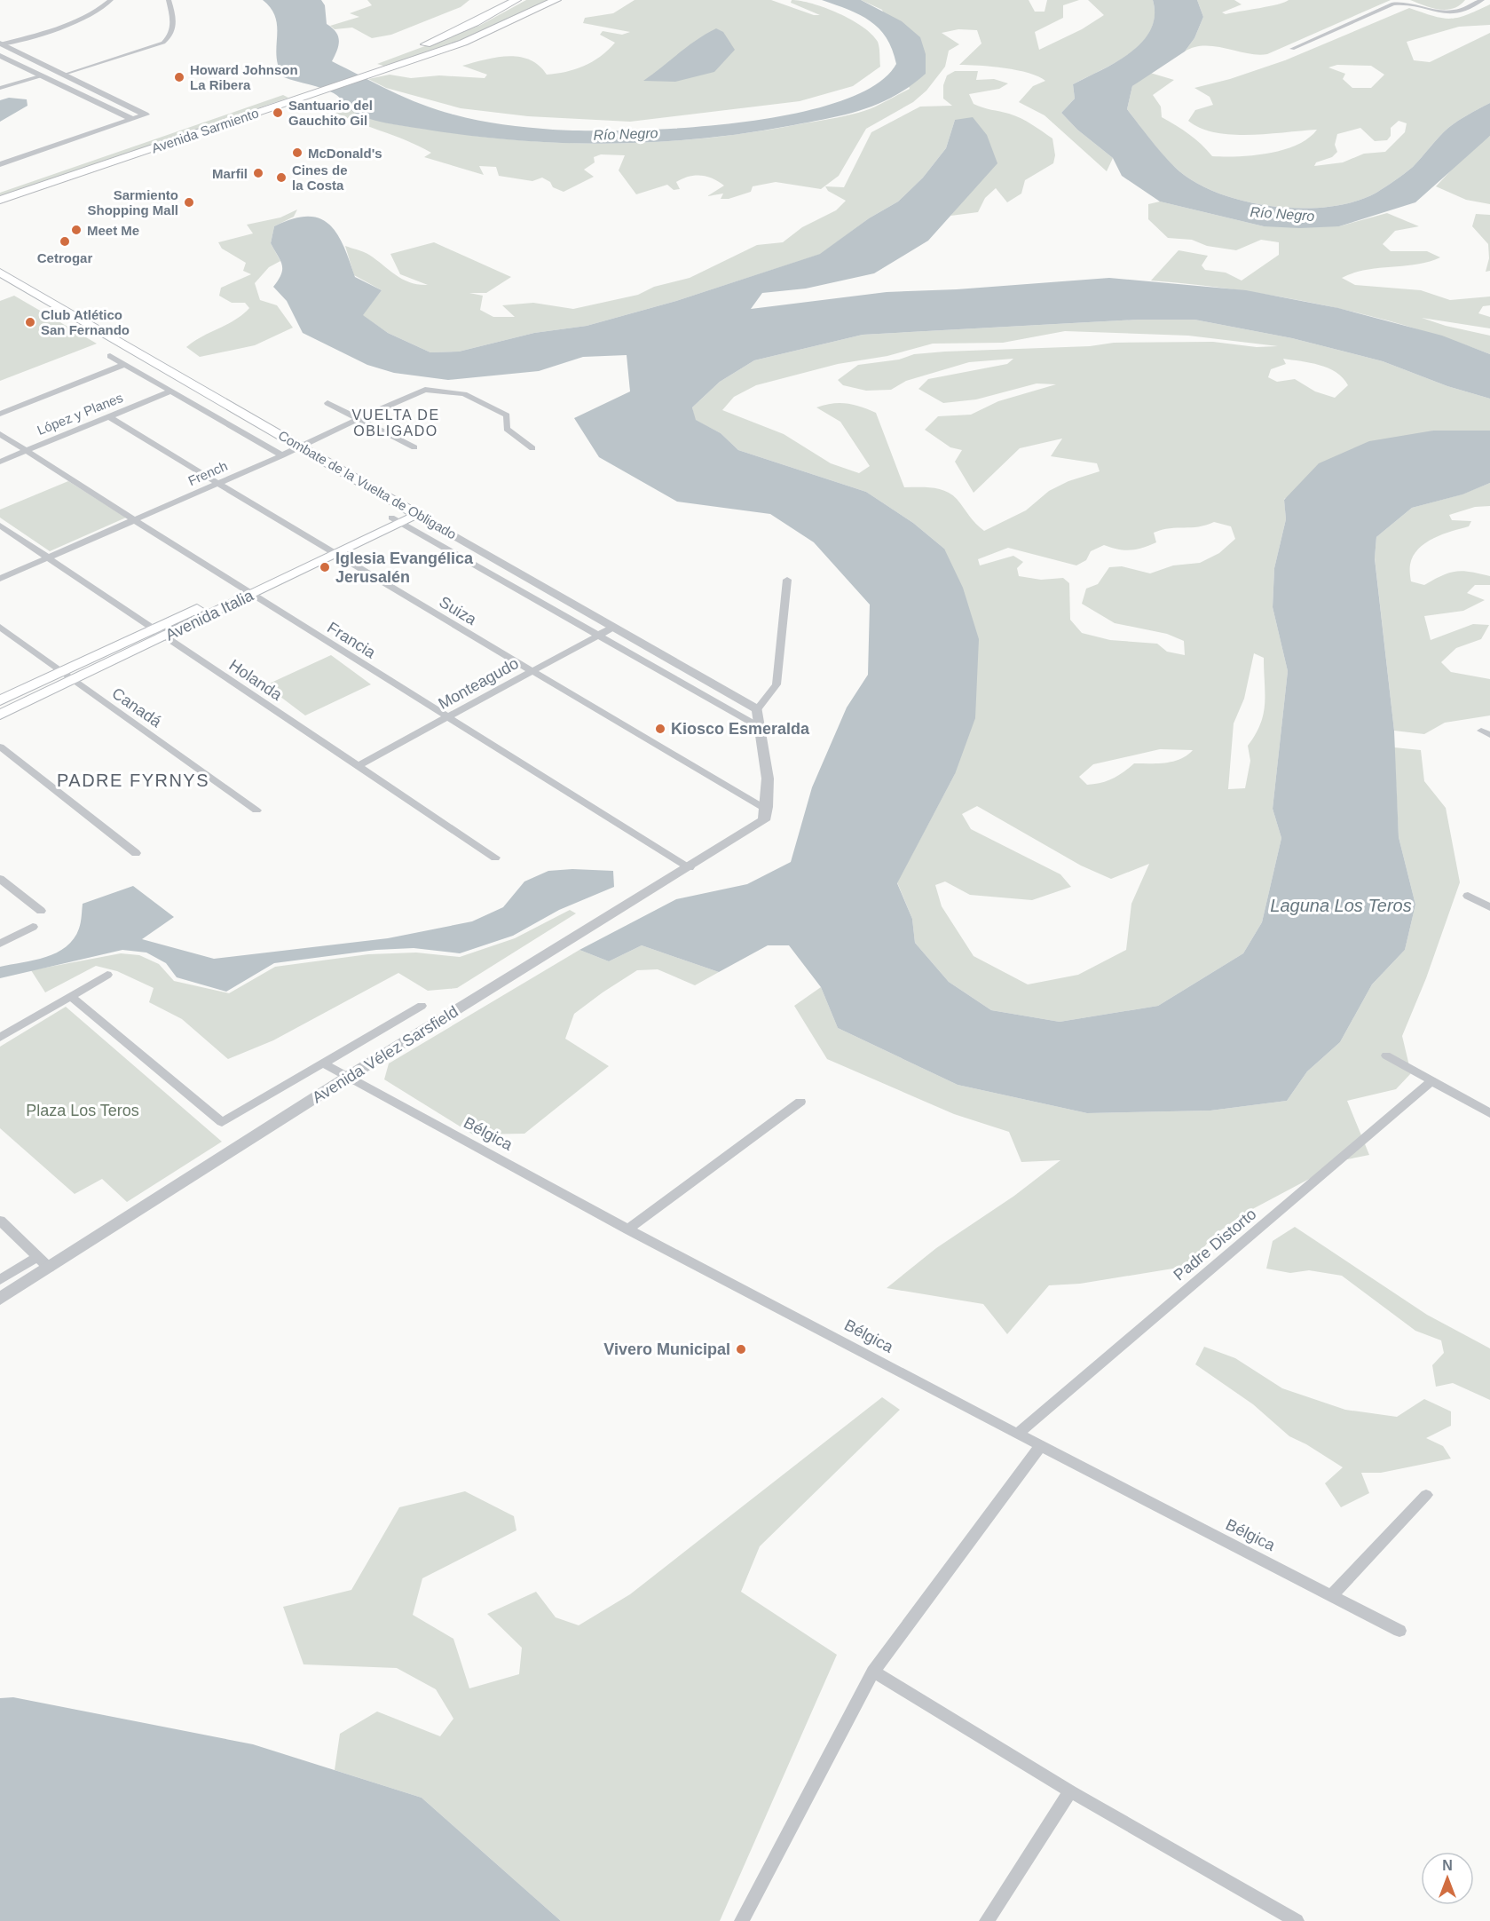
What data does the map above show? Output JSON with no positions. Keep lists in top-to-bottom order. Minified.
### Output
{"streets":{"main road":["Avenida Sarmiento","Combate de la Vuelta de Obligado","Avenida Italia"],"street":["López y Planes","French","Suiza","Francia","Holanda","Monteagudo","Canadá","Avenida Vélez Sarsfield","Bélgica","Padre Distorto"]},"crossings":[["López y Planes","Combate de la Vuelta de Obligado"],["López y Planes","Suiza"],["López y Planes","Francia"],["French","Combate de la Vuelta de Obligado"],["French","Suiza"],["French","Francia"],["French","Holanda"],["Combate de la Vuelta de Obligado","Avenida Italia"],["Combate de la Vuelta de Obligado","Monteagudo"],["Suiza","Avenida Italia"],["Suiza","Monteagudo"],["Suiza","Avenida Vélez Sarsfield"],["Avenida Italia","Francia"],["Avenida Italia","Holanda"],["Avenida Italia","Canadá"],["Francia","Monteagudo"],["Francia","Avenida Vélez Sarsfield"],["Holanda","Monteagudo"],["Avenida Vélez Sarsfield","Bélgica"],["Bélgica","Padre Distorto"]],"districts":["VUELTA DE OBLIGADO","PADRE FYRNYS"],"water":["Río Negro","Laguna Los Teros"],"parks":["Plaza Los Teros"],"places":["Howard Johnson La Ribera","Santuario del Gauchito Gil","McDonald's","Marfil","Cines de la Costa","Sarmiento Shopping Mall","Meet Me","Cetrogar","Club Atlético San Fernando","Iglesia Evangélica Jerusalén","Kiosco Esmeralda","Vivero Municipal"],"north":"top"}
